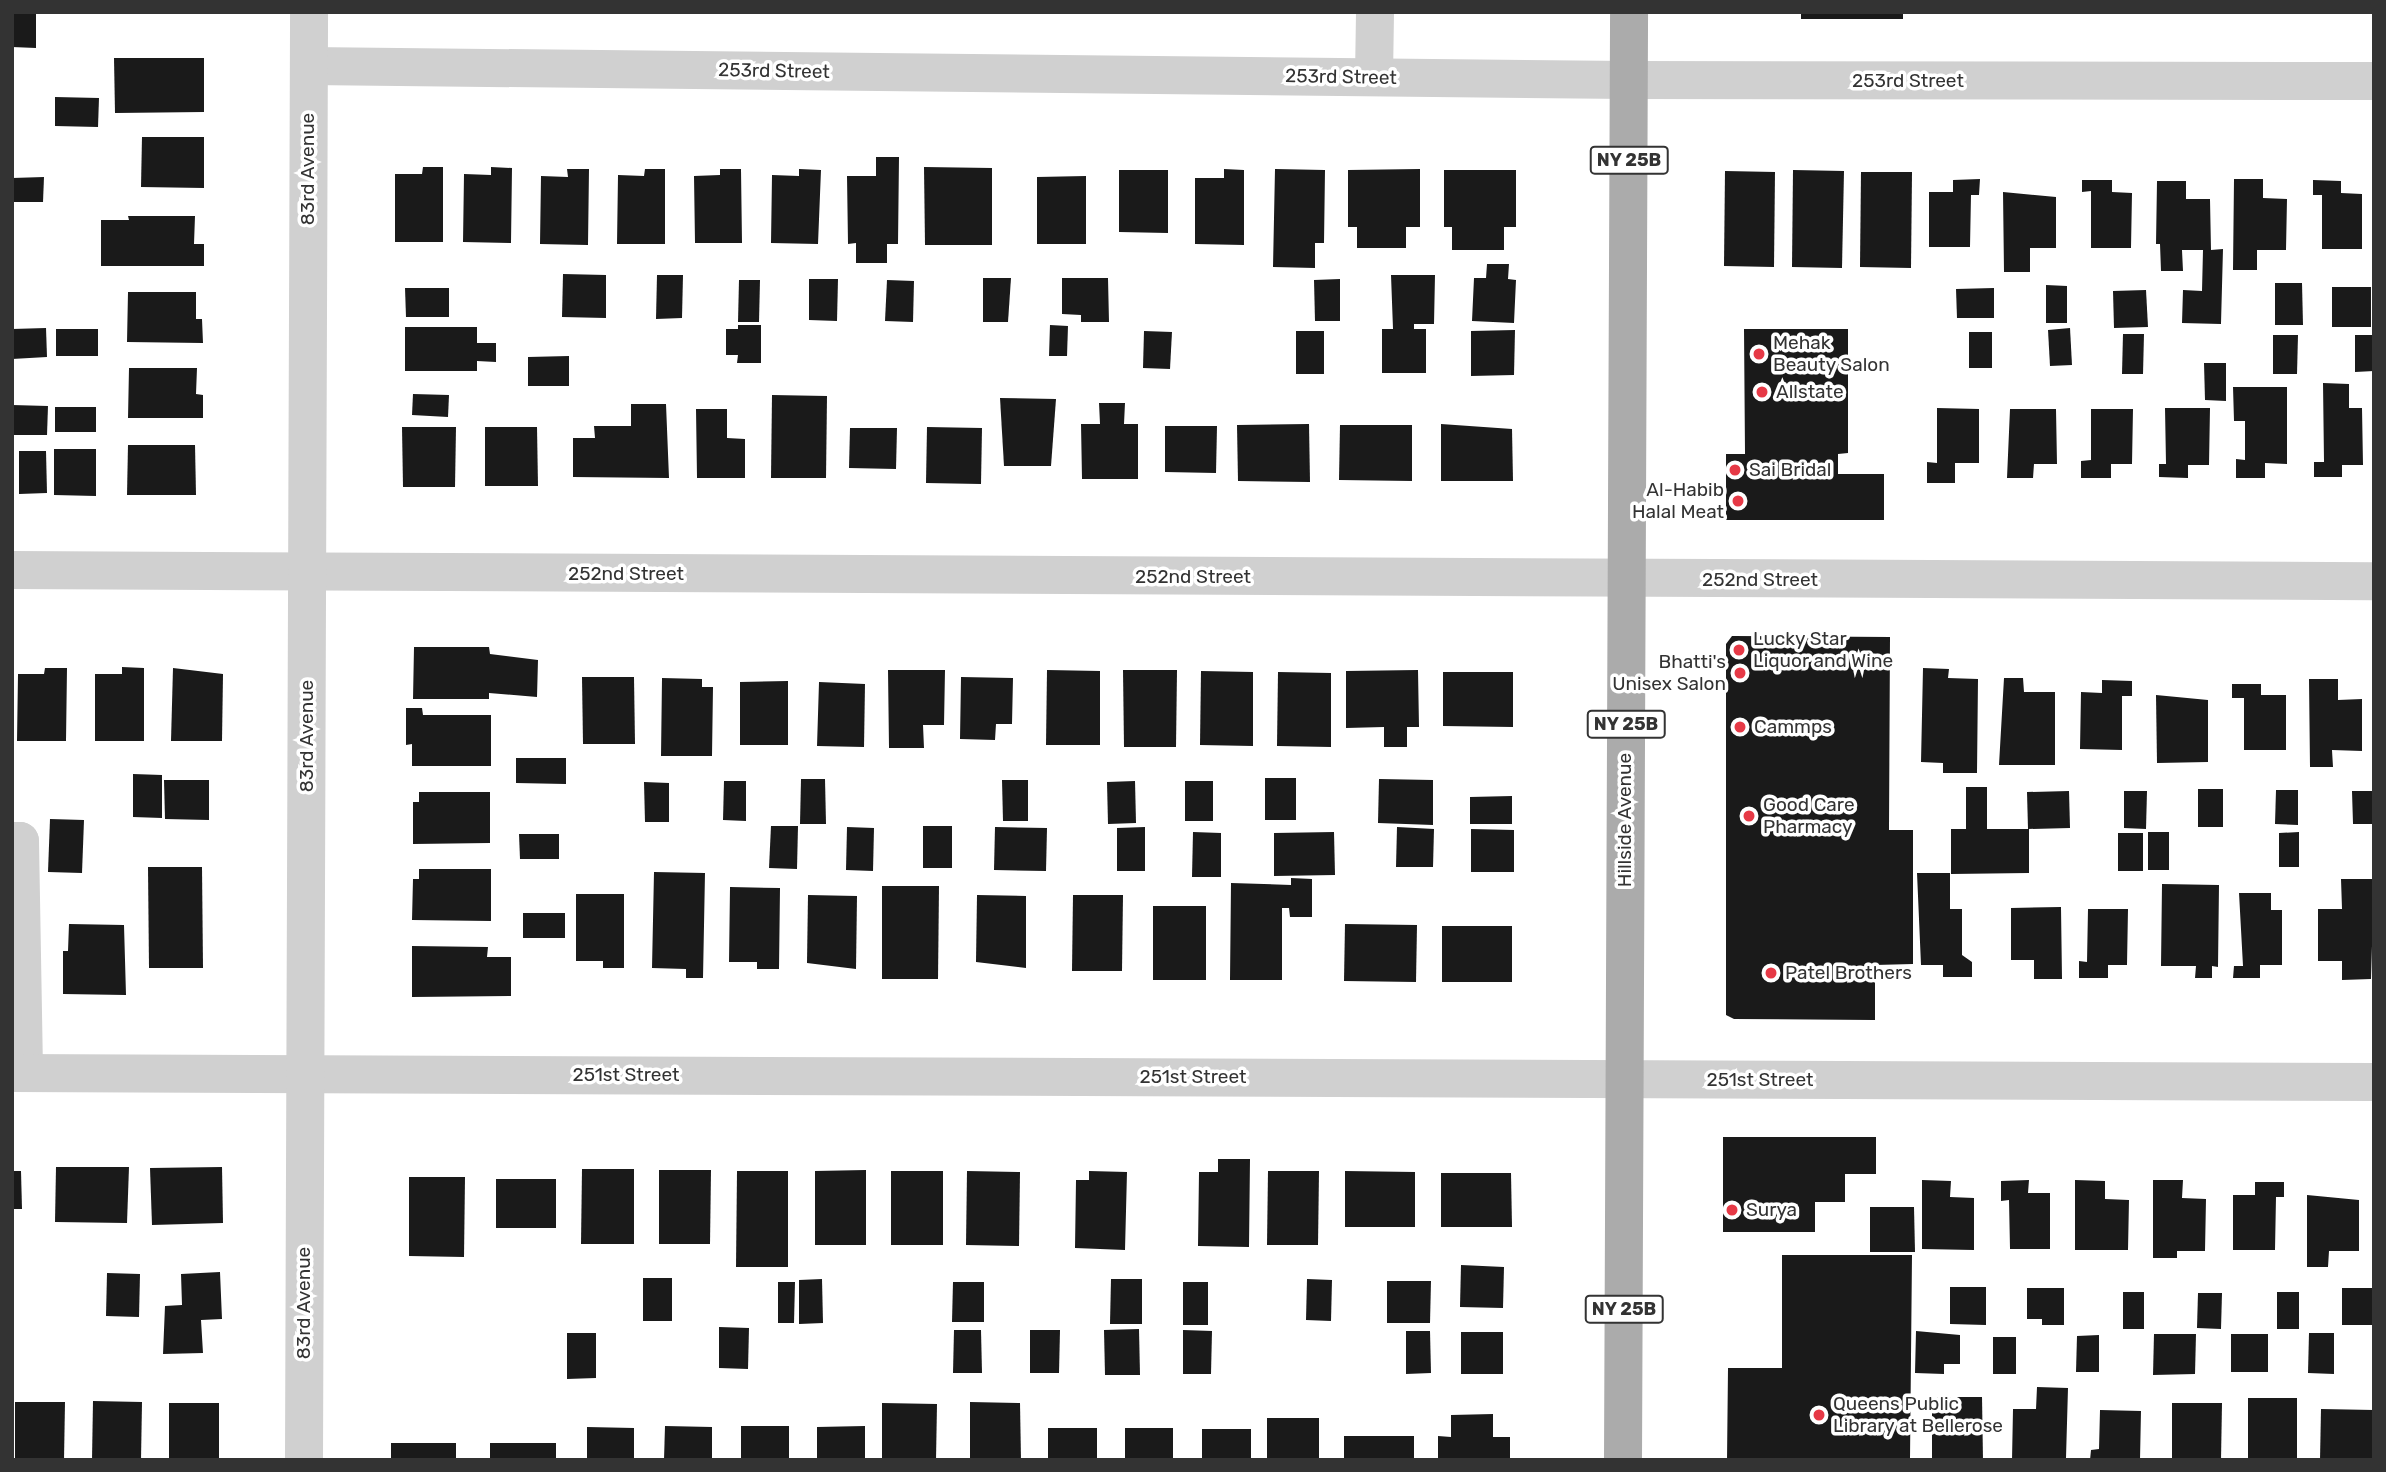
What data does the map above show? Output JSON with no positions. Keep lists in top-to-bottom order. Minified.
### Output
{"streets":{"main road":["NY 25B","Hillside Avenue"],"street":["253rd Street","83rd Avenue","252nd Street","251st Street"]},"crossings":[["253rd Street","83rd Avenue"],["253rd Street","Hillside Avenue"],["83rd Avenue","252nd Street"],["83rd Avenue","251st Street"],["252nd Street","Hillside Avenue"],["Hillside Avenue","251st Street"]],"places":["Mehak Beauty Salon","Allstate","Sai Bridal","Al-Habib Halal Meat","Lucky Star Liquor and Wine","Bhatti's Unisex Salon","Cammps","Good Care Pharmacy","Patel Brothers","Surya","Queens Public Library at Bellerose"]}
